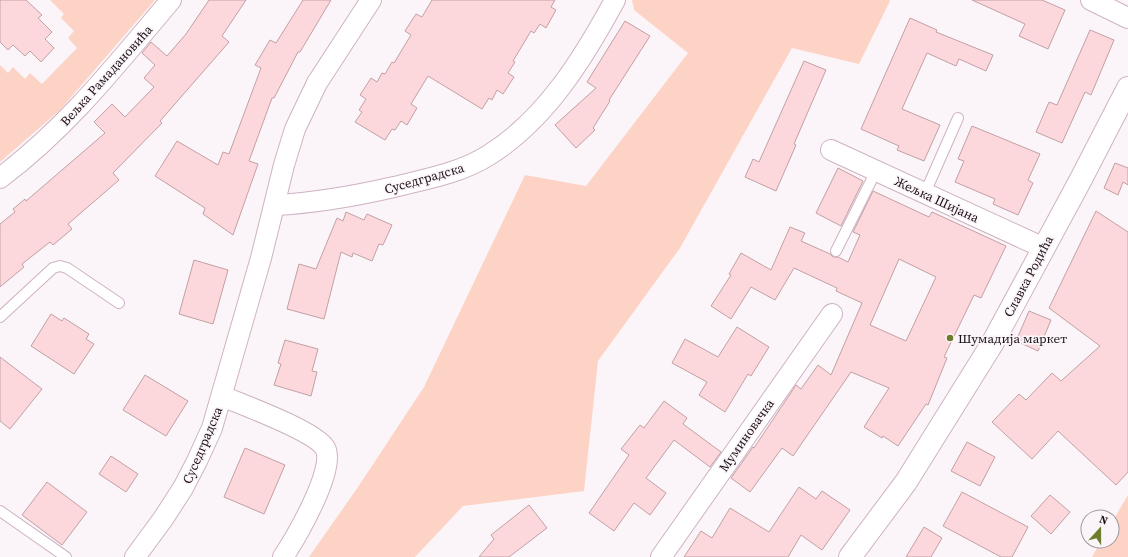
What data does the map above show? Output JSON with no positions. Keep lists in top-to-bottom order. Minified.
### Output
{"streets":{"street":["Вељка Рамадановића","Суседградска","Жељка Шијана","Славка Родића","Муминовачка"]},"crossings":[["Жељка Шијана","Славка Родића"]],"places":["Шумадија маркет"],"north":"top"}
